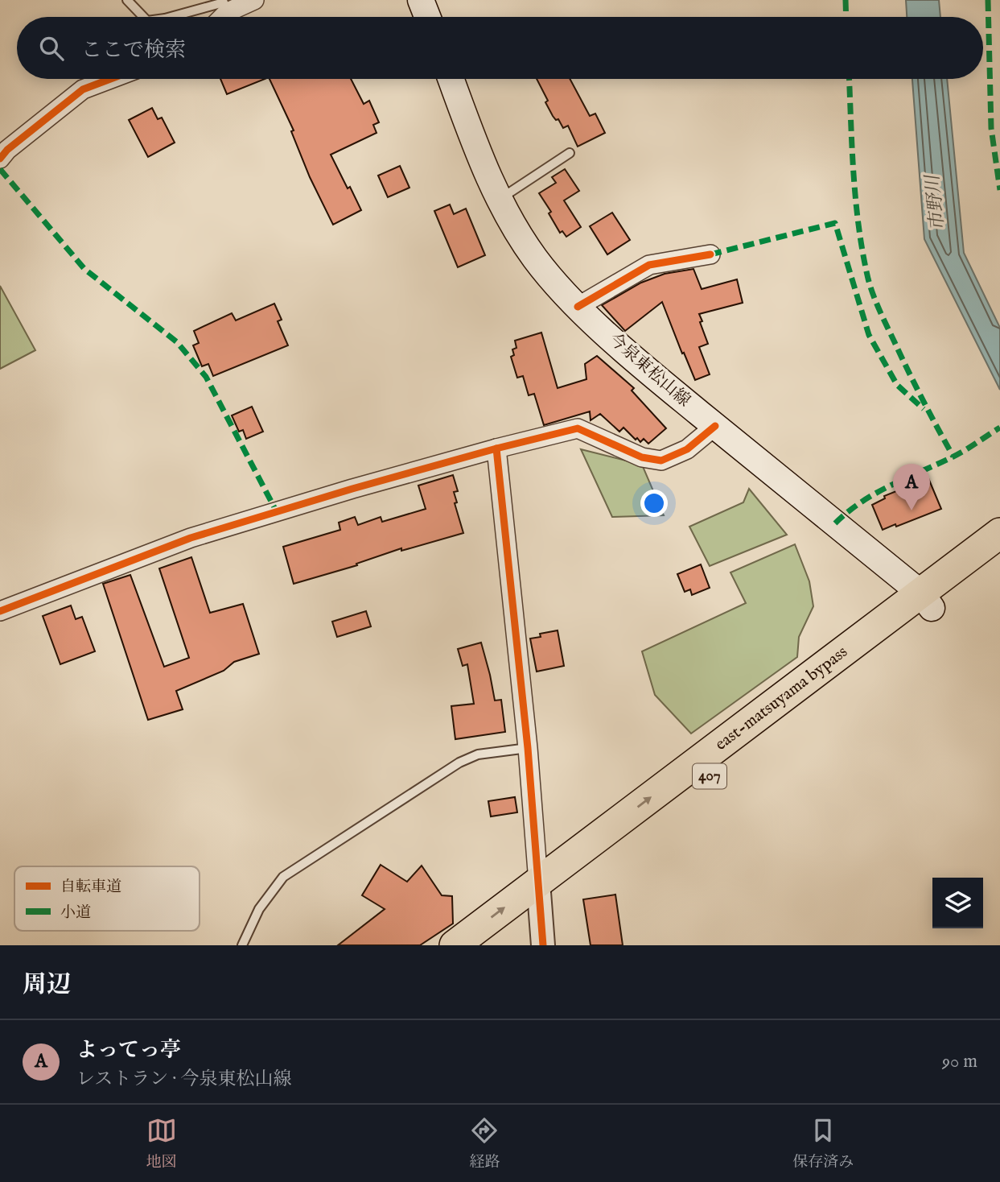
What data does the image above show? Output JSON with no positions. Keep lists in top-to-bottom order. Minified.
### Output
{"streets":{"highway":["east-matsuyama bypass","407"],"main road":["今泉東松山線"]},"crossings":[["今泉東松山線","east-matsuyama bypass"]],"water":["市野川"],"legend":["自転車道","小道"],"page":{"search":"ここで検索","pins":"A","heading":"周辺","list":[{"mark":"A","name":"よってっ亭","note":"レストラン · 今泉東松山線","value":"90 m"}],"nav":["地図","経路","保存済み"]}}
